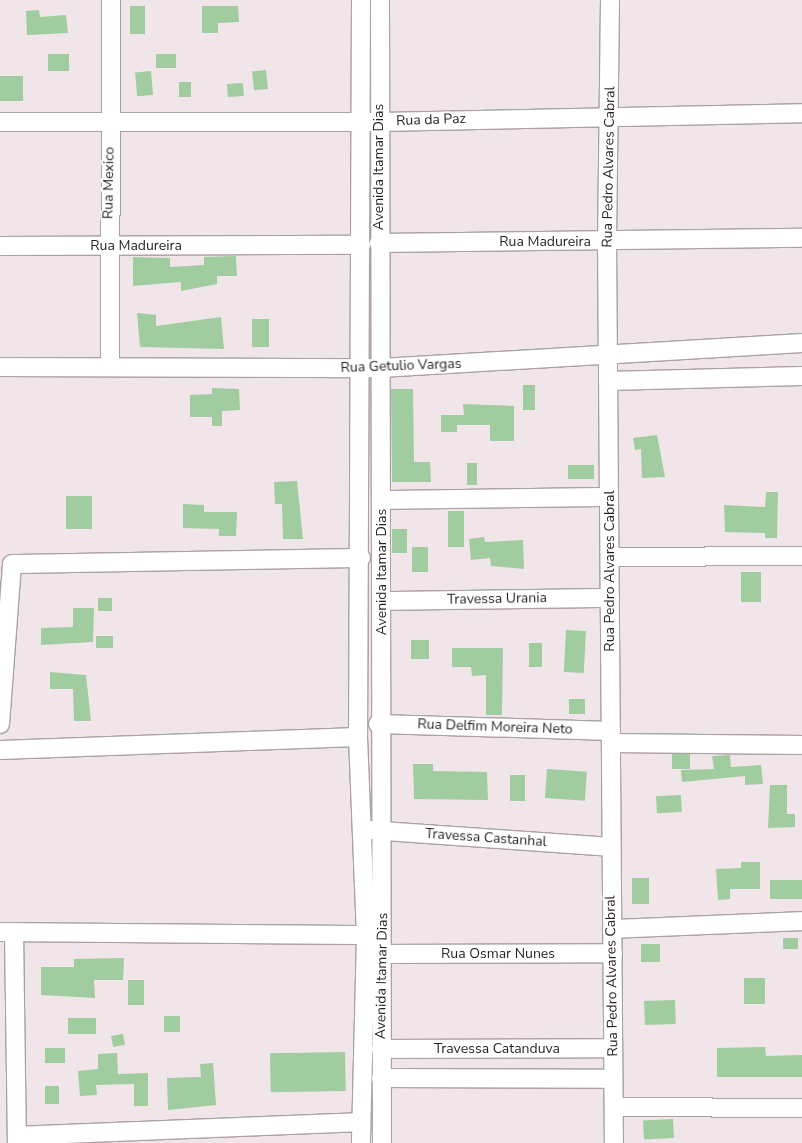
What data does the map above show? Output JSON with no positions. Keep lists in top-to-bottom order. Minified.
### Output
{"streets":{"street":["Rua da Paz","Avenida Itamar Dias","Rua Pedro Alvares Cabral","Rua Mexico","Rua Madureira","Rua Getulio Vargas","Travessa Urania","Rua Delfim Moreira Neto","Travessa Castanhal","Rua Osmar Nunes","Travessa Catanduva"]},"crossings":[["Rua da Paz","Avenida Itamar Dias"],["Rua da Paz","Rua Pedro Alvares Cabral"],["Rua da Paz","Rua Mexico"],["Avenida Itamar Dias","Rua Madureira"],["Avenida Itamar Dias","Rua Getulio Vargas"],["Avenida Itamar Dias","Travessa Urania"],["Avenida Itamar Dias","Rua Delfim Moreira Neto"],["Avenida Itamar Dias","Travessa Castanhal"],["Avenida Itamar Dias","Rua Osmar Nunes"],["Avenida Itamar Dias","Travessa Catanduva"],["Rua Pedro Alvares Cabral","Rua Madureira"],["Rua Pedro Alvares Cabral","Rua Getulio Vargas"],["Rua Pedro Alvares Cabral","Travessa Urania"],["Rua Pedro Alvares Cabral","Rua Delfim Moreira Neto"],["Rua Pedro Alvares Cabral","Travessa Castanhal"],["Rua Pedro Alvares Cabral","Rua Osmar Nunes"],["Rua Pedro Alvares Cabral","Travessa Catanduva"],["Rua Mexico","Rua Madureira"],["Rua Mexico","Rua Getulio Vargas"]]}
